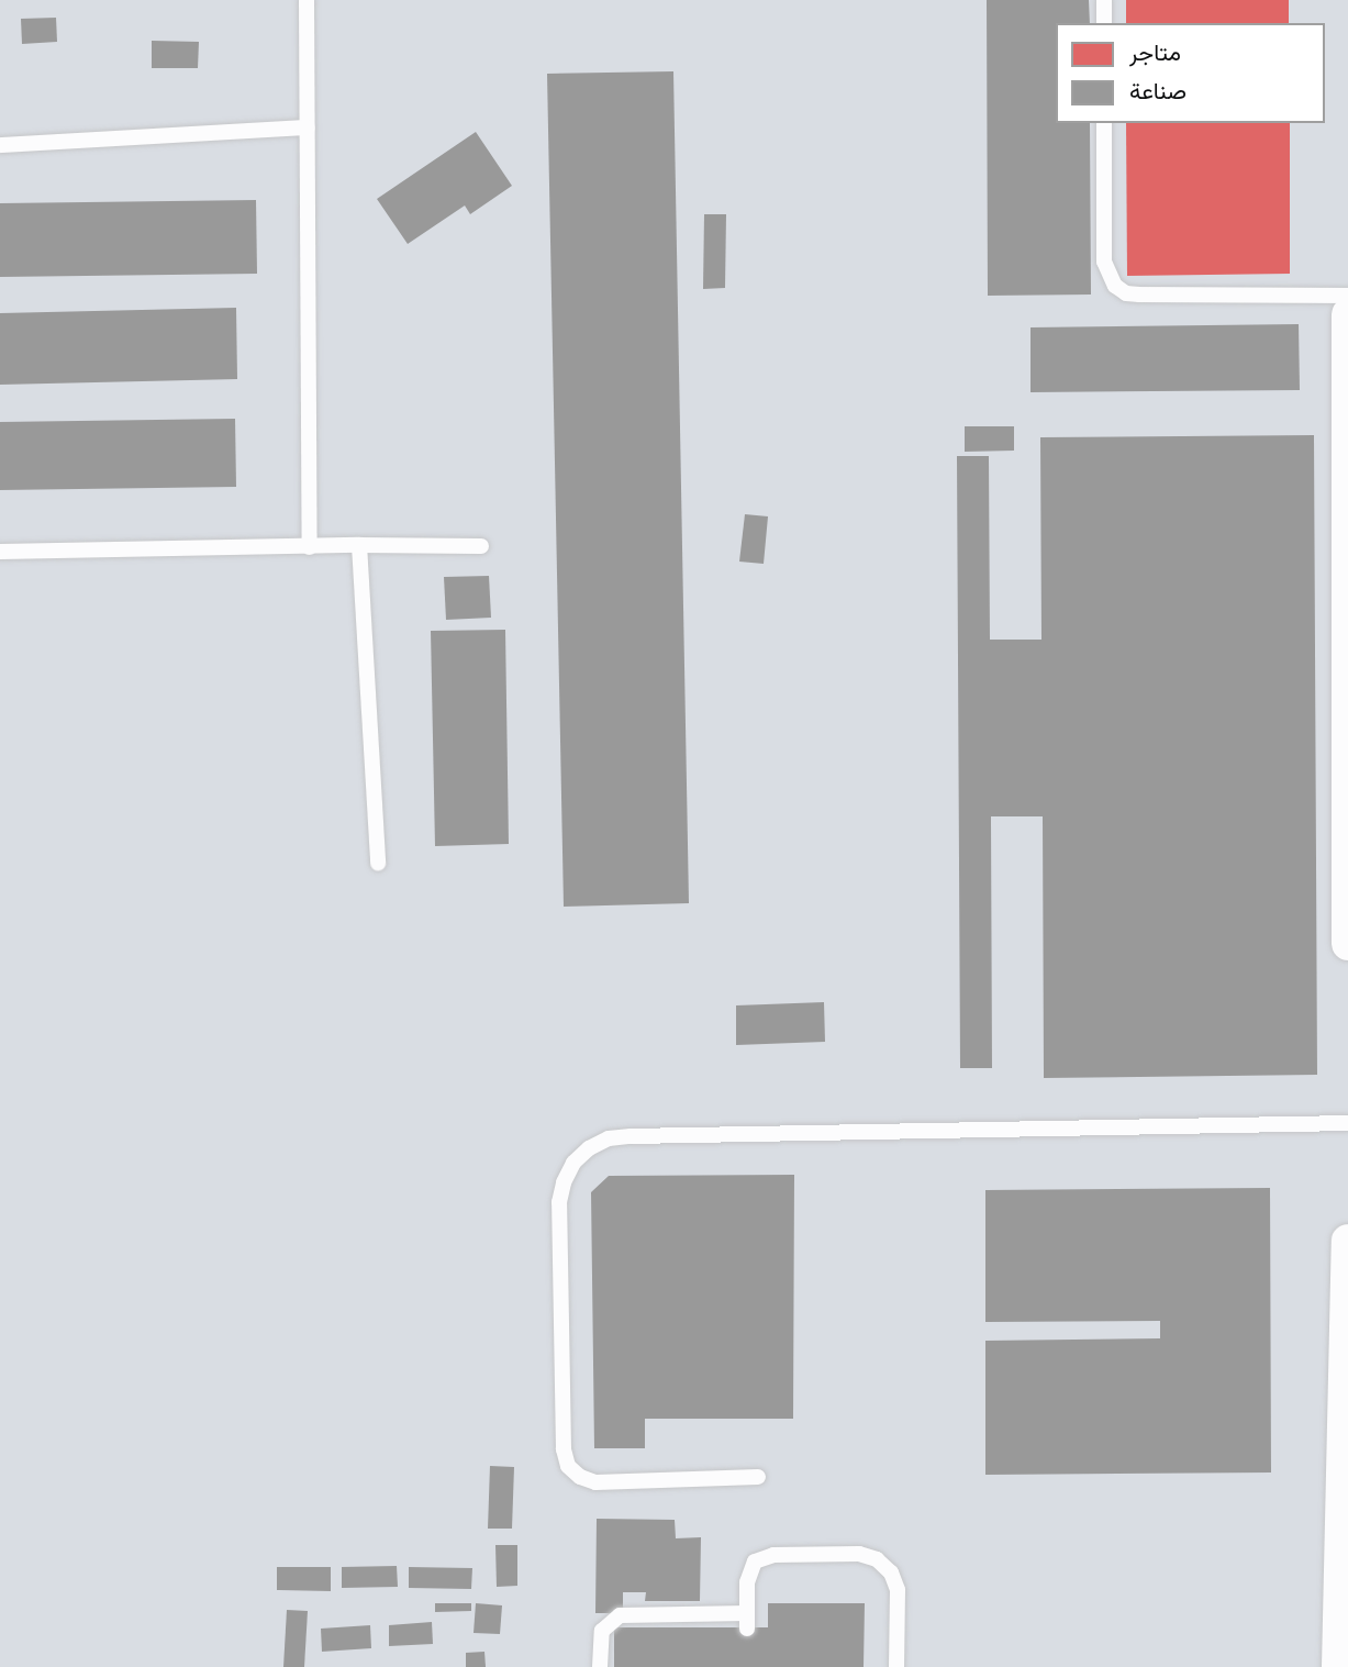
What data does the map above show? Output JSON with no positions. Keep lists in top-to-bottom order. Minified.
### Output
{"legend":["متاجر","صناعة"]}
